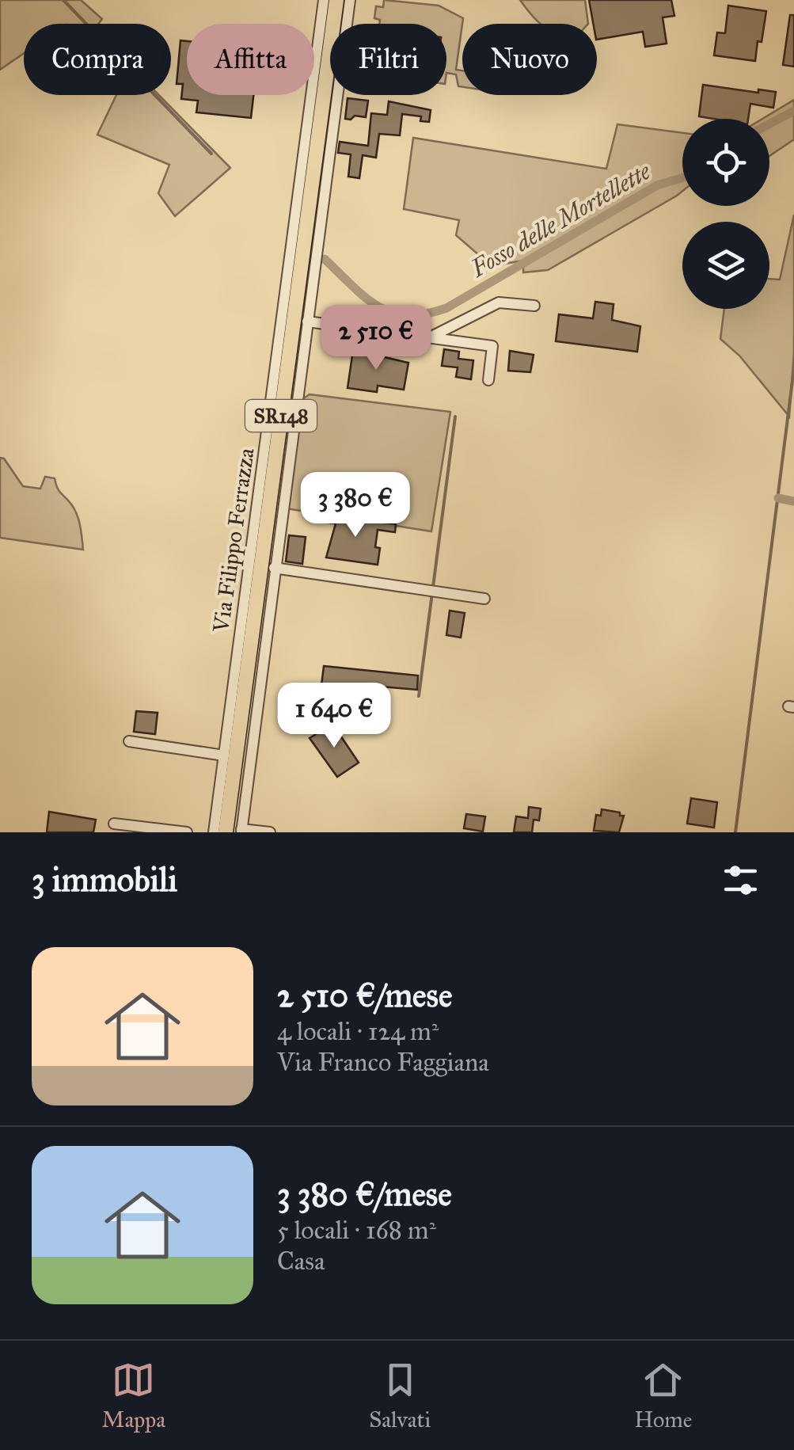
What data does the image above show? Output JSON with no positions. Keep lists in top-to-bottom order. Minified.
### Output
{"streets":{"main road":["SR148"],"street":["Via Filippo Ferrazza"]},"water":["Fosso delle Mortellette"],"page":{"chip":["Compra","Affitta","Filtri","Nuovo"],"price":["2 510 €","3 380 €","1 640 €"],"heading":"3 immobili","list":[{"name":"2 510 €/mese","note":"4 locali · 124 m² · Via Franco Faggiana"},{"name":"3 380 €/mese","note":"5 locali · 168 m² · Casa"}],"tabs":["Mappa","Salvati","Home"]}}
